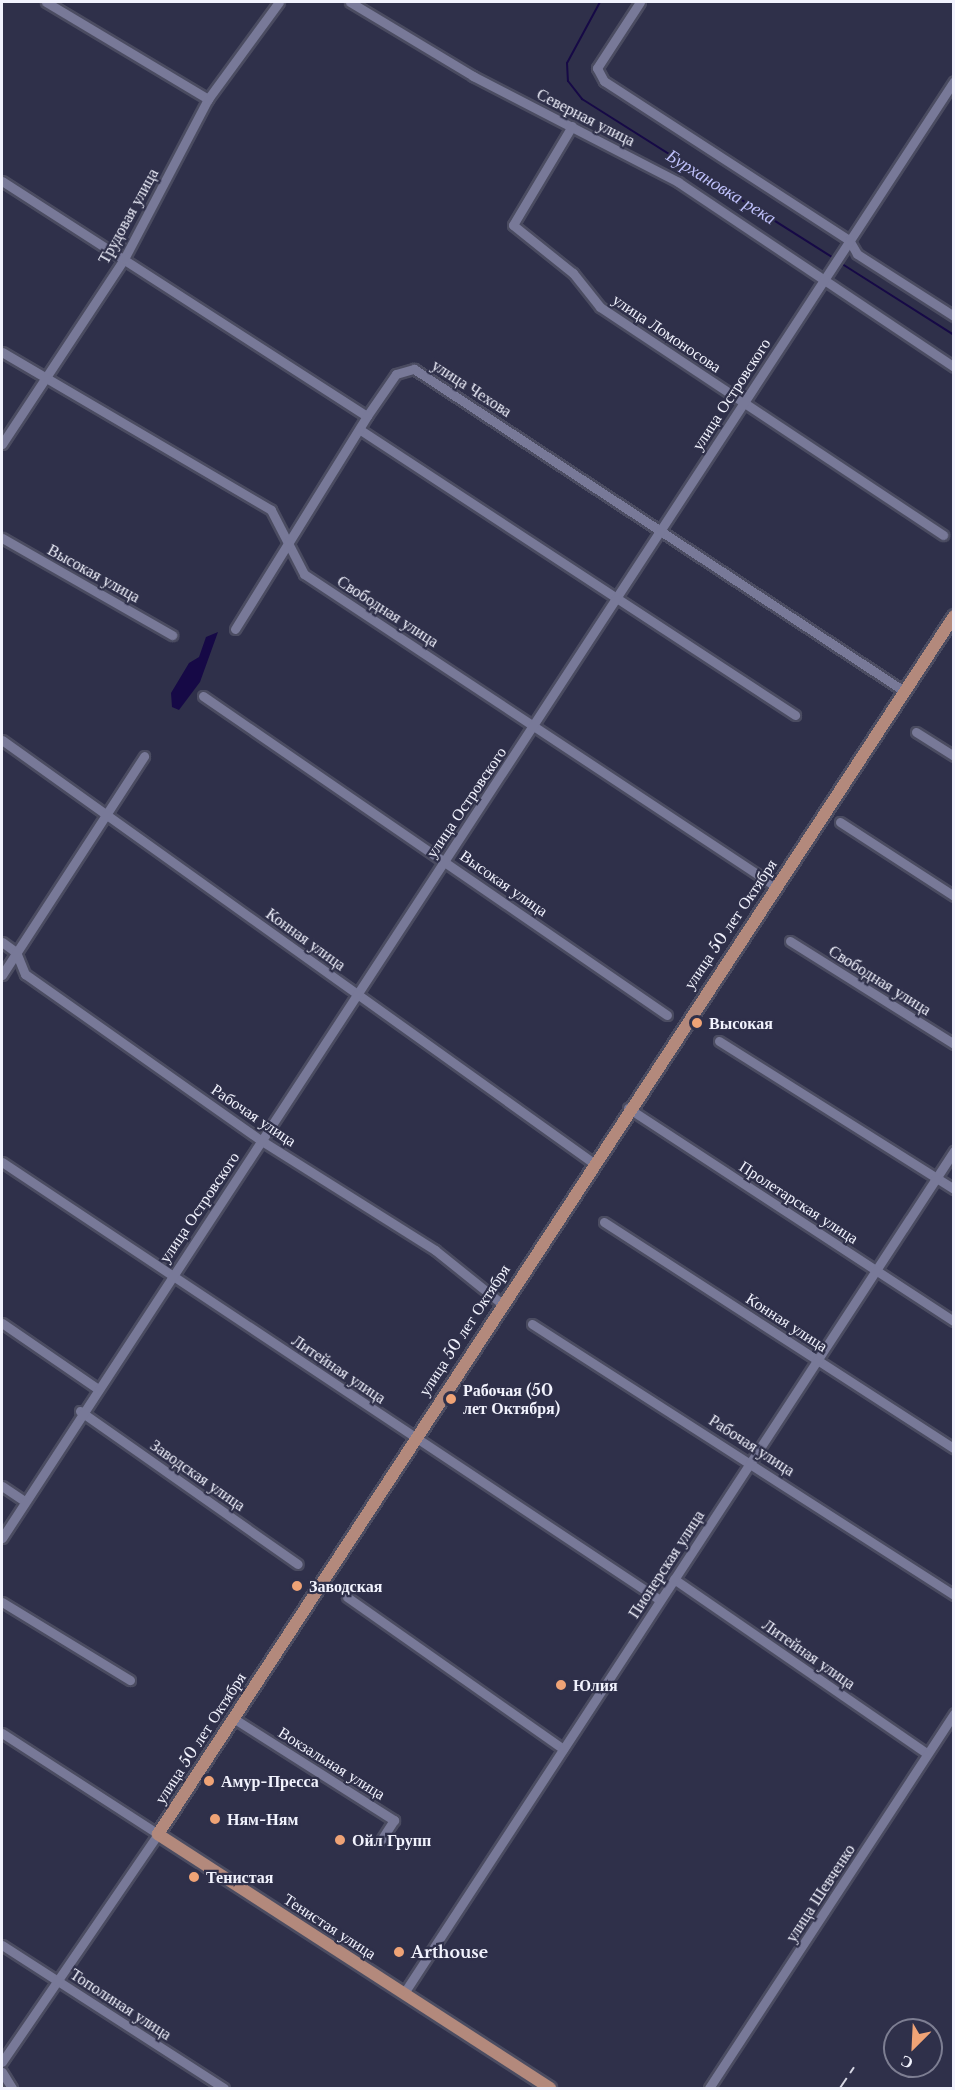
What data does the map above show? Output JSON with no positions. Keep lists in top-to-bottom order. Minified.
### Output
{"streets":{"main road":["улица 50 лет Октября","Тенистая улица"],"street":["Северная улица","Трудовая улица","улица Ломоносова","улица Чехова","улица Островского","Высокая улица","Свободная улица","Конная улица","Рабочая улица","Пролетарская улица","Литейная улица","Заводская улица","Пионерская улица","Вокзальная улица","улица Шевченко","Тополиная улица"]},"crossings":[["Северная улица","улица Ломоносова"],["Северная улица","улица Островского"],["Трудовая улица","Свободная улица"],["улица Ломоносова","улица Островского"],["улица Чехова","улица Островского"],["улица Чехова","Свободная улица"],["улица Чехова","улица 50 лет Октября"],["улица Островского","Высокая улица"],["улица Островского","Свободная улица"],["улица Островского","Конная улица"],["улица Островского","Рабочая улица"],["улица Островского","Литейная улица"],["улица Островского","Заводская улица"],["Свободная улица","улица 50 лет Октября"],["улица 50 лет Октября","Конная улица"],["улица 50 лет Октября","Рабочая улица"],["улица 50 лет Октября","Пролетарская улица"],["улица 50 лет Октября","Литейная улица"],["улица 50 лет Октября","Вокзальная улица"],["улица 50 лет Октября","Тенистая улица"],["улица 50 лет Октября","Тополиная улица"],["Конная улица","Пионерская улица"],["Рабочая улица","Пионерская улица"],["Пролетарская улица","Пионерская улица"],["Литейная улица","Пионерская улица"],["Литейная улица","улица Шевченко"],["Пионерская улица","Тенистая улица"]],"water":["Бурхановка река"],"places":["Высокая","Рабочая (50 лет Октября)","Заводская","Юлия","Амур-Пресса","Ням-Ням","Ойл Групп","Тенистая","Arthouse"],"north":"bottom left"}
